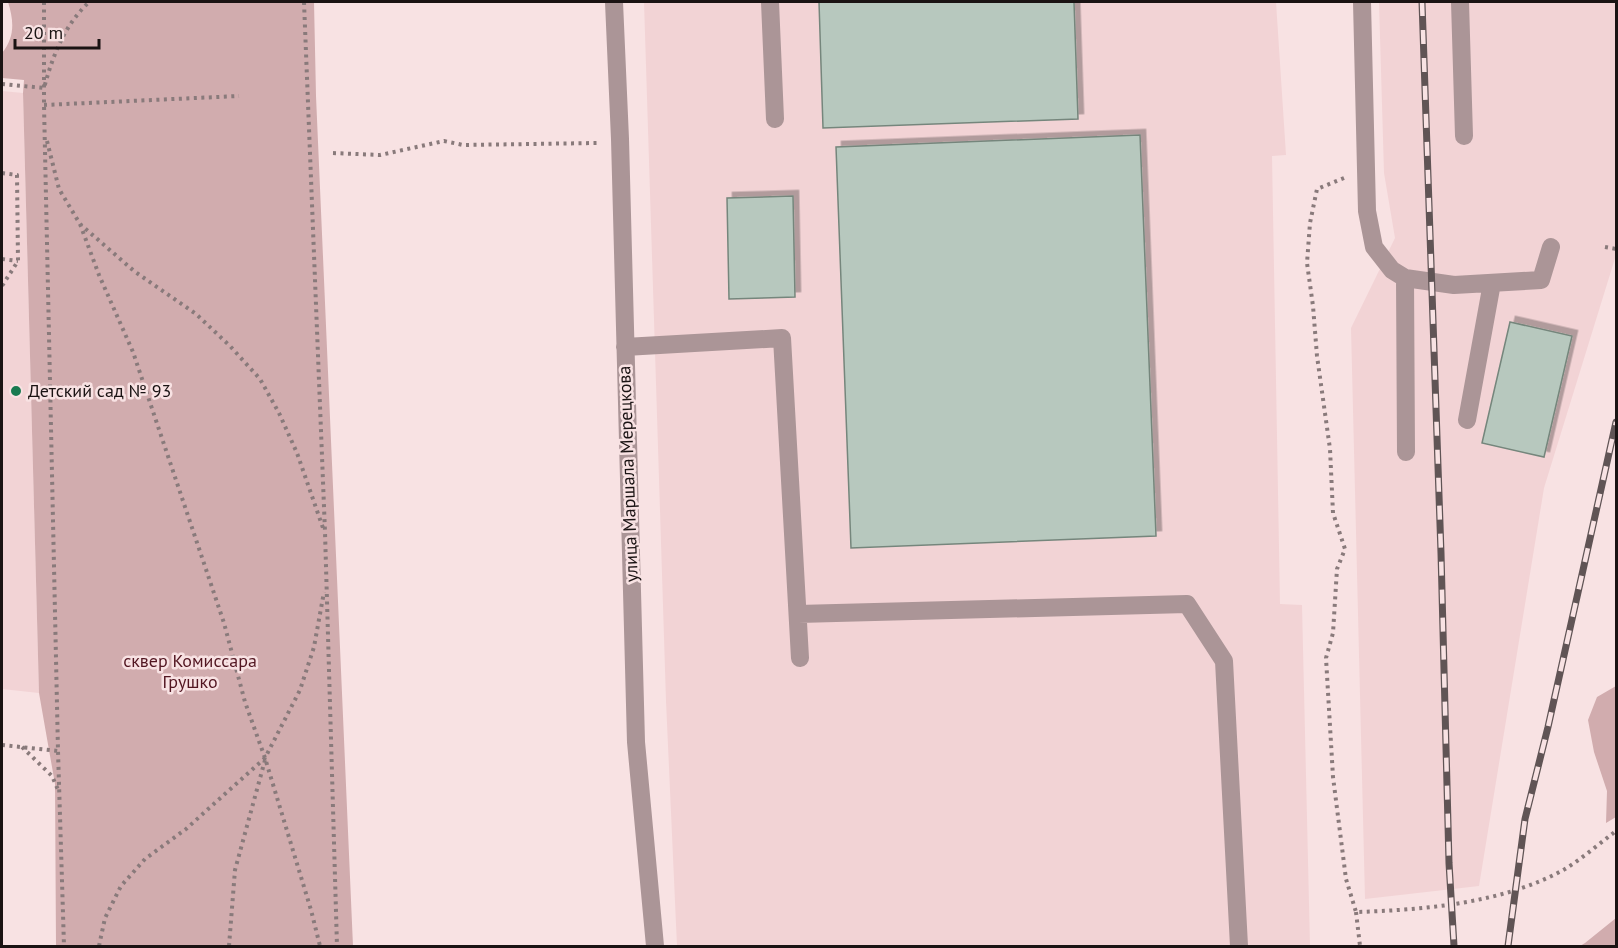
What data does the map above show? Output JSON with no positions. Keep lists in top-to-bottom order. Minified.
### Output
{"streets":{"street":["улица Маршала Мерецкова"]},"parks":["сквер Комиссара Грушко"],"places":["Детский сад № 93"],"scale_bar":"20 m"}
